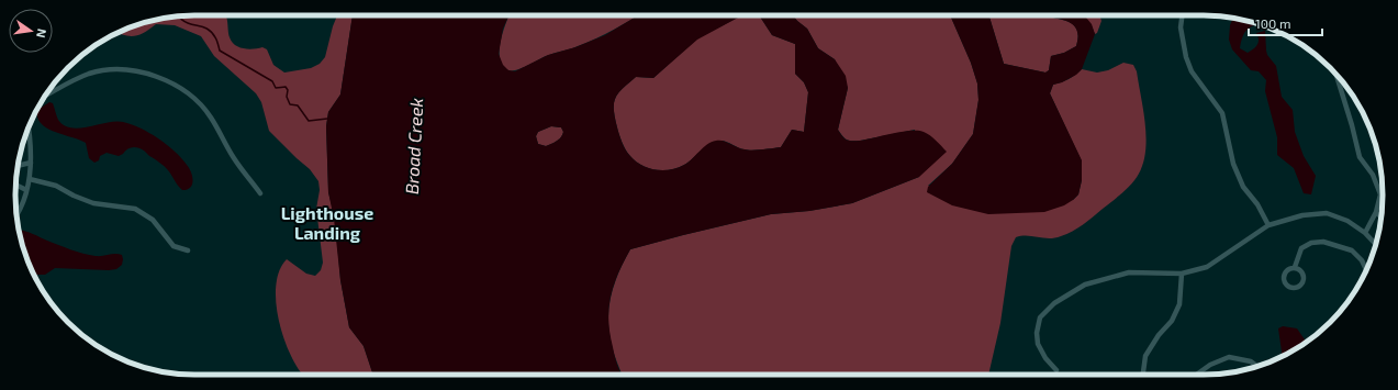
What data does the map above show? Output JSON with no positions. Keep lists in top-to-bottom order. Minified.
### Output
{"districts":["Lighthouse Landing"],"water":["Broad Creek"],"scale_bar":"100 m","north":"right"}
